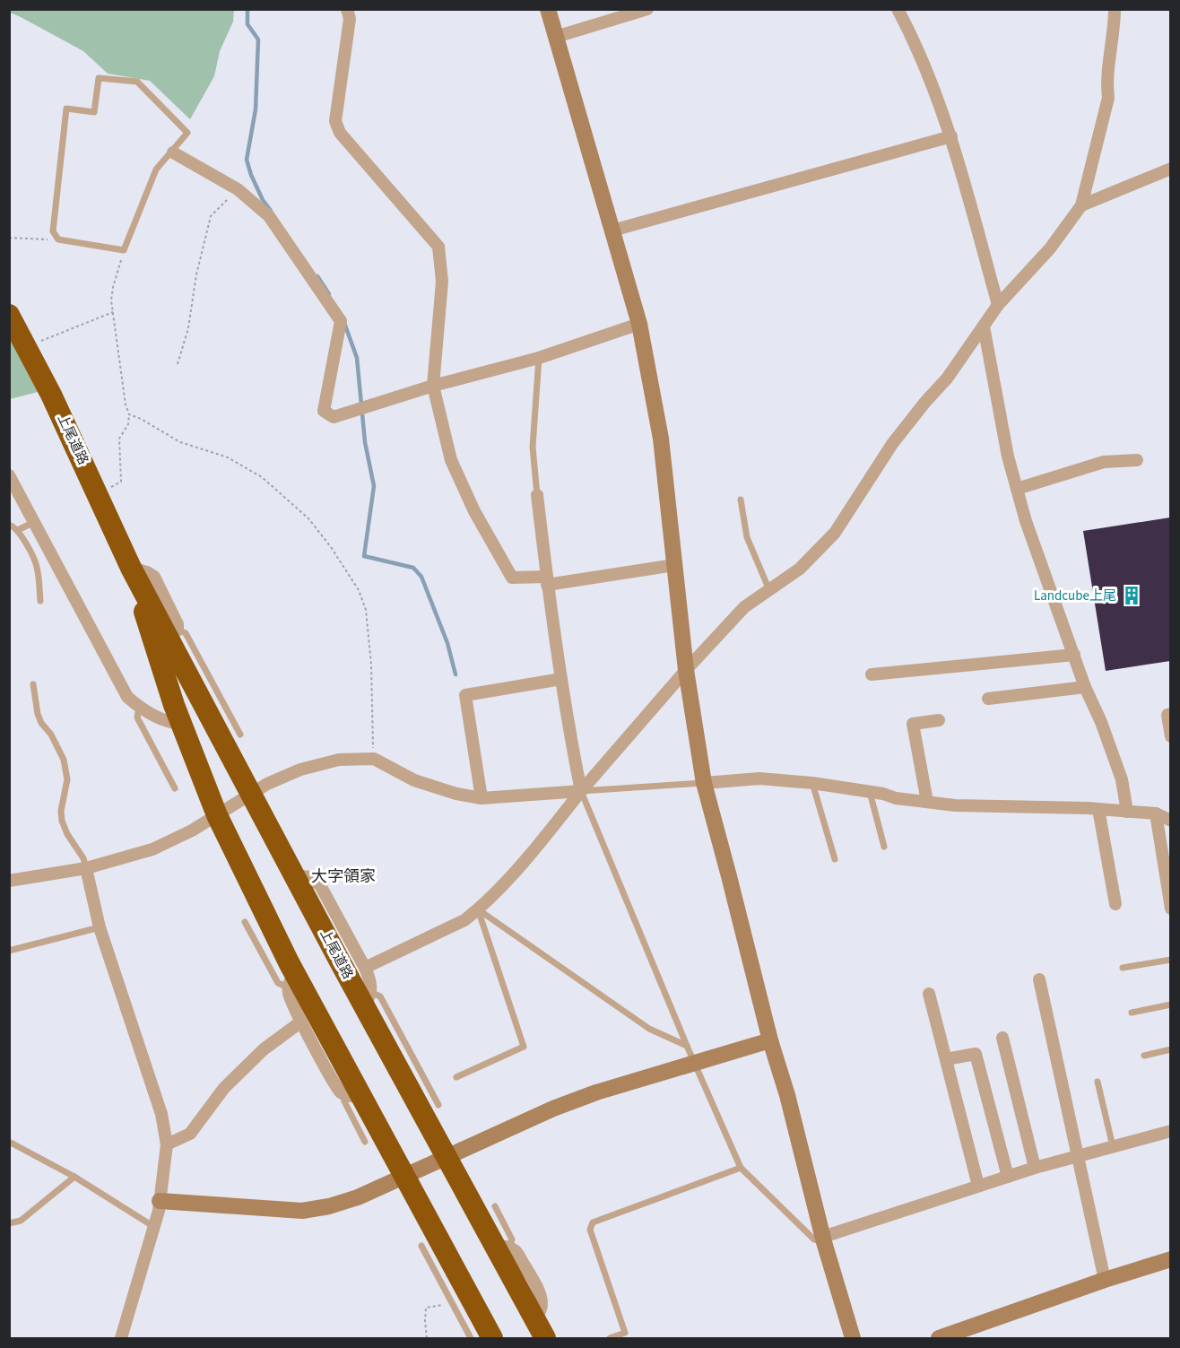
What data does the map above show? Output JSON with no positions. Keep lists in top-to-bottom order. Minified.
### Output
{"streets":{"highway":["上尾道路"]},"districts":["大字領家"],"places":{"building":["Landcube上尾"]}}
